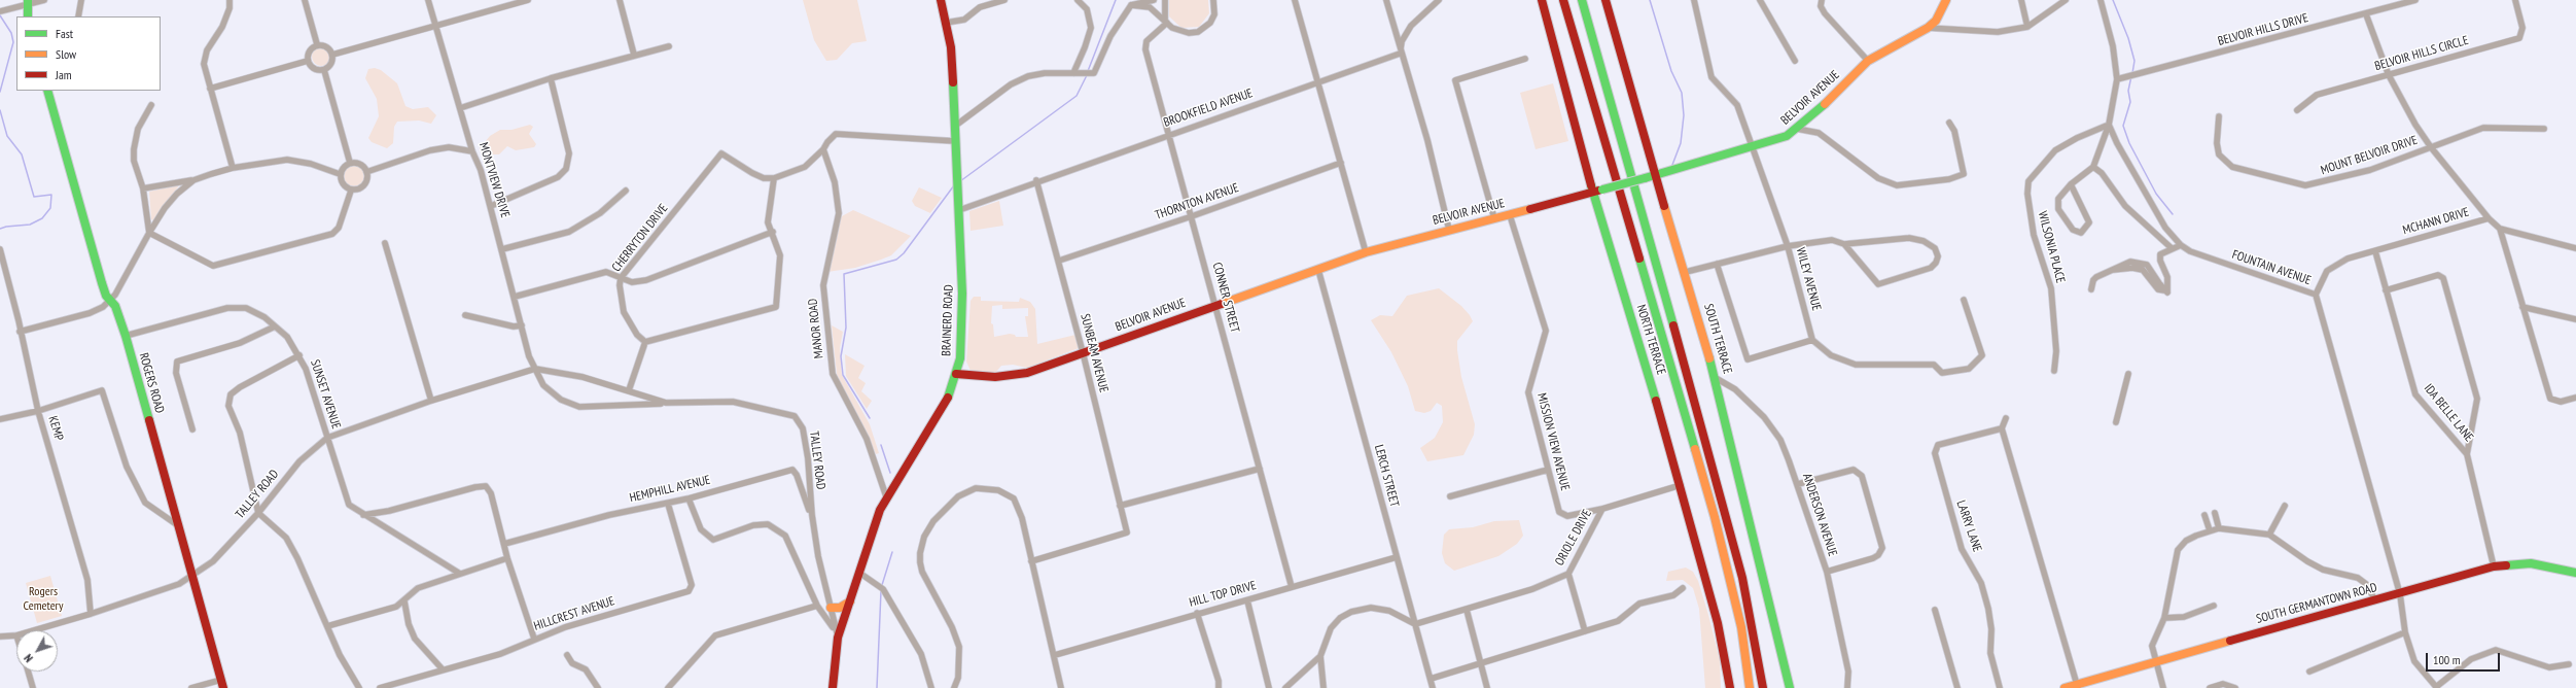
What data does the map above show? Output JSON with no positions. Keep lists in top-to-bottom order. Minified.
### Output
{"streets":{"main road":["BELVOIR AVENUE","BRAINERD ROAD","SOUTH TERRACE","NORTH TERRACE","ROGERS ROAD","SOUTH GERMANTOWN ROAD"],"street":["BELVOIR HILLS DRIVE","BELVOIR HILLS CIRCLE","BROOKFIELD AVENUE","MOUNT BELVOIR DRIVE","MONTVIEW DRIVE","THORNTON AVENUE","MCHANN DRIVE","CHERRYTON DRIVE","WILSONIA PLACE","FOUNTAIN AVENUE","WILEY AVENUE","CONNER STREET","MANOR ROAD","SUNBEAM AVENUE","SUNSET AVENUE","IDA BELLE LANE","KEMP","MISSION VIEW AVENUE","TALLEY ROAD","LERCH STREET","HEMPHILL AVENUE","ANDERSON AVENUE","LARRY LANE","ORIOLE DRIVE","HILL TOP DRIVE","HILLCREST AVENUE"]},"crossings":[["BELVOIR AVENUE","WILEY AVENUE"],["BELVOIR AVENUE","CONNER STREET"],["BELVOIR AVENUE","BRAINERD ROAD"],["BELVOIR AVENUE","SOUTH TERRACE"],["BELVOIR AVENUE","NORTH TERRACE"],["BELVOIR AVENUE","SUNBEAM AVENUE"],["BELVOIR AVENUE","MISSION VIEW AVENUE"],["BELVOIR AVENUE","LERCH STREET"],["BROOKFIELD AVENUE","CONNER STREET"],["BROOKFIELD AVENUE","BRAINERD ROAD"],["BROOKFIELD AVENUE","SUNBEAM AVENUE"],["MONTVIEW DRIVE","TALLEY ROAD"],["THORNTON AVENUE","CONNER STREET"],["THORNTON AVENUE","SUNBEAM AVENUE"],["MCHANN DRIVE","FOUNTAIN AVENUE"],["MCHANN DRIVE","IDA BELLE LANE"],["WILSONIA PLACE","FOUNTAIN AVENUE"],["FOUNTAIN AVENUE","SOUTH GERMANTOWN ROAD"],["CONNER STREET","HILL TOP DRIVE"],["BRAINERD ROAD","MANOR ROAD"],["BRAINERD ROAD","TALLEY ROAD"],["SOUTH TERRACE","ANDERSON AVENUE"],["NORTH TERRACE","ORIOLE DRIVE"],["ROGERS ROAD","SUNSET AVENUE"],["ROGERS ROAD","TALLEY ROAD"],["SUNSET AVENUE","TALLEY ROAD"],["IDA BELLE LANE","SOUTH GERMANTOWN ROAD"],["KEMP","TALLEY ROAD"],["MISSION VIEW AVENUE","ORIOLE DRIVE"],["TALLEY ROAD","HEMPHILL AVENUE"],["LERCH STREET","ORIOLE DRIVE"],["LERCH STREET","HILL TOP DRIVE"],["HEMPHILL AVENUE","HILLCREST AVENUE"]],"parks":["Rogers Cemetery"],"legend":["Fast","Slow","Jam"],"scale_bar":"100 m","north":"bottom left"}
